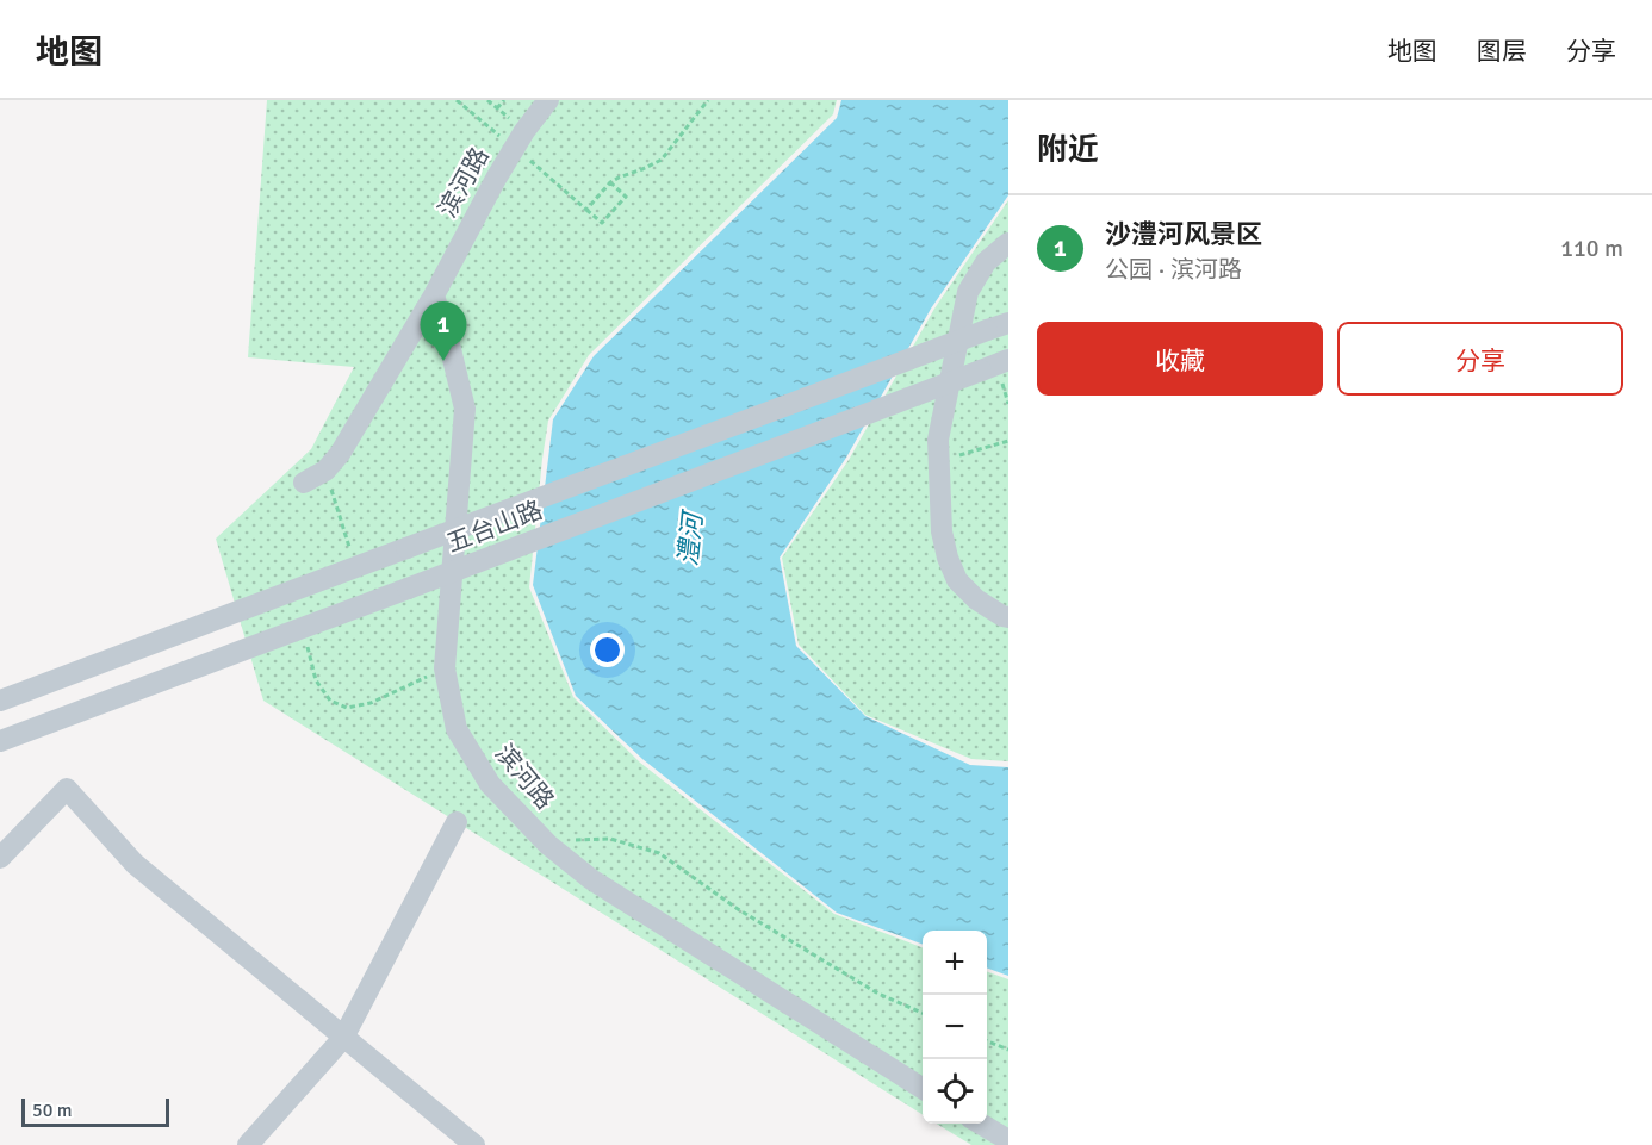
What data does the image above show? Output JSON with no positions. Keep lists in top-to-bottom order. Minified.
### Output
{"streets":{"street":["滨河路","五台山路"]},"water":["澧河"],"scale_bar":"50 m","page":{"header":"地图","nav":["地图","图层","分享"],"heading":"附近","list":[{"mark":"1","name":"沙澧河风景区","note":"公园 · 滨河路","value":"110 m"}],"buttons":["收藏","分享"],"pins":"1","map_buttons":["+","−"],"scale":"50 m"}}
